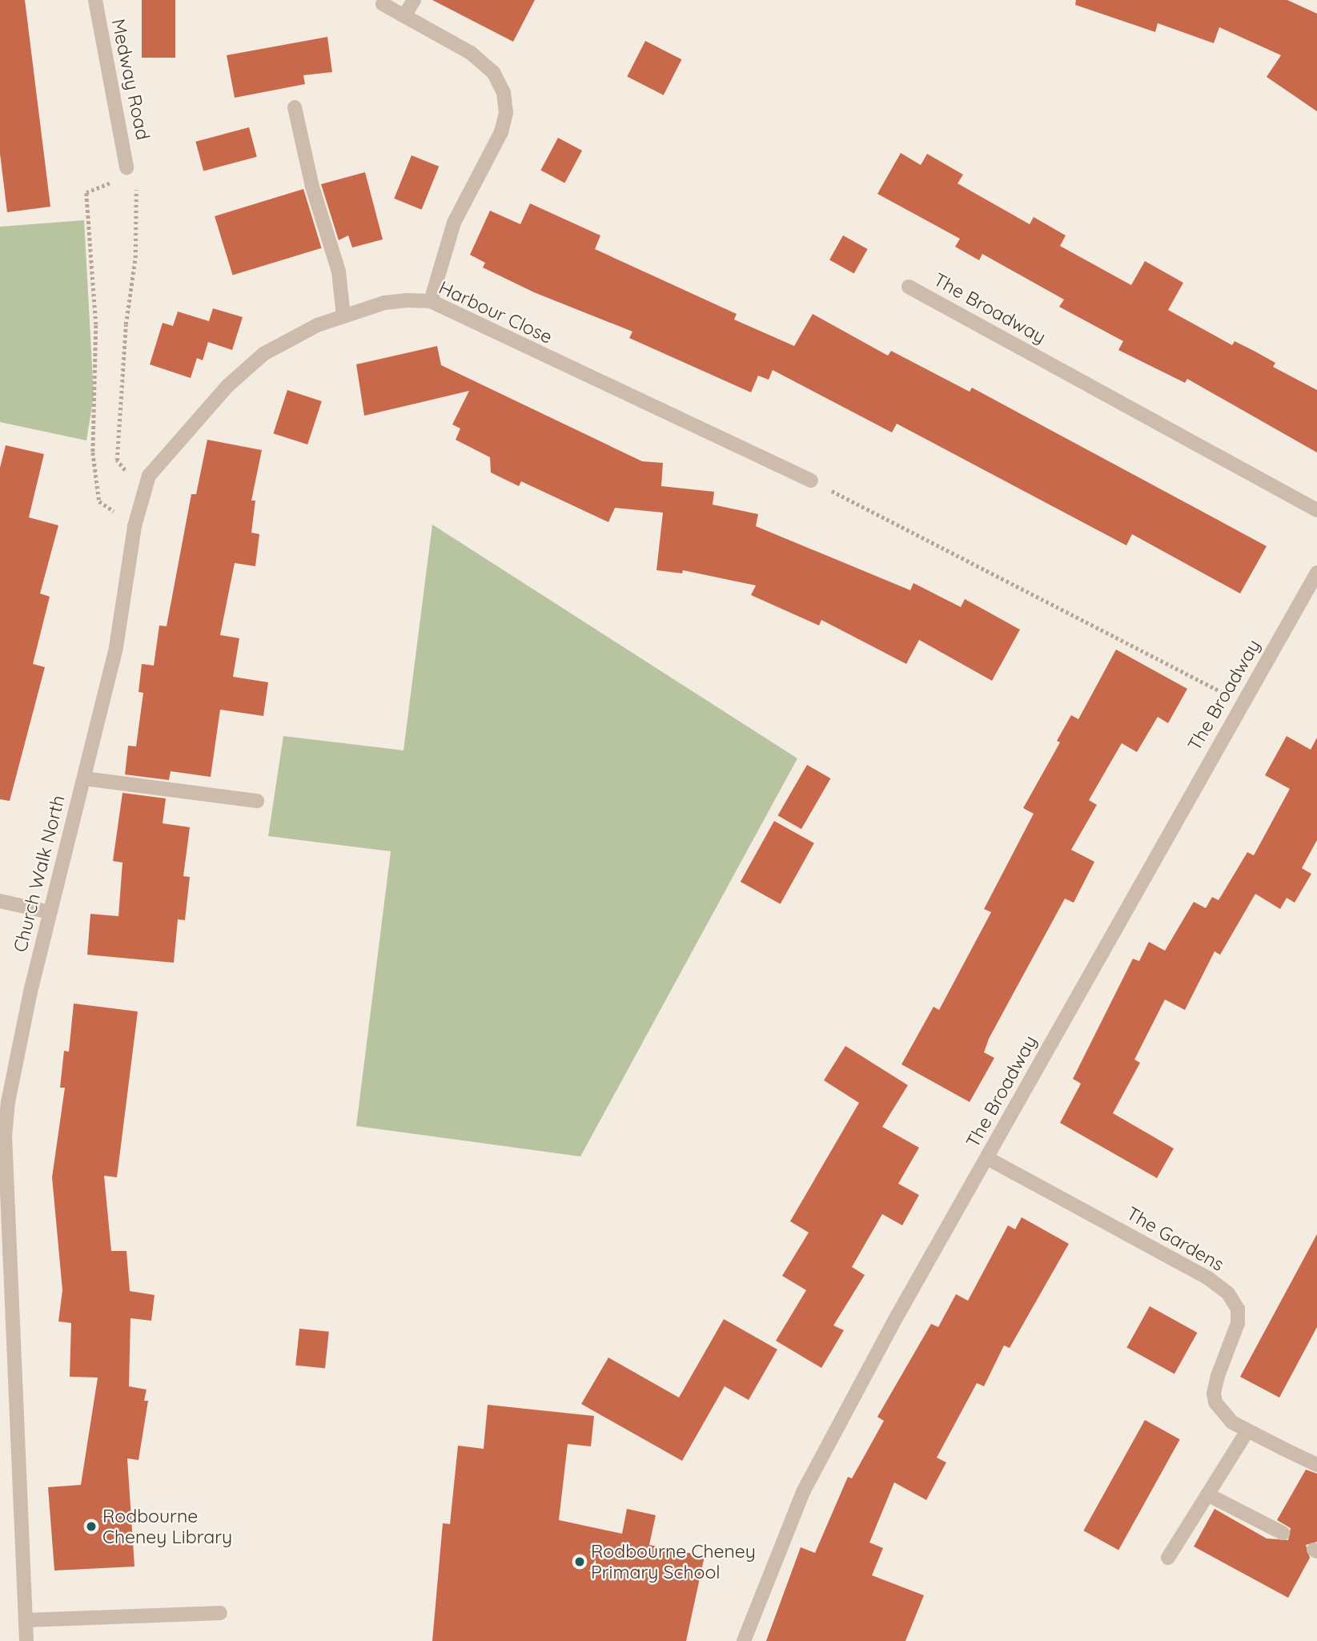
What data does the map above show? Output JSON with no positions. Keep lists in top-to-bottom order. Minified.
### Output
{"streets":{"street":["Medway Road","The Broadway","Harbour Close","Church Walk North","The Gardens"]},"crossings":[["The Broadway","The Gardens"],["Harbour Close","Church Walk North"]],"places":["Rodbourne Cheney Library","Rodbourne Cheney Primary School"]}
